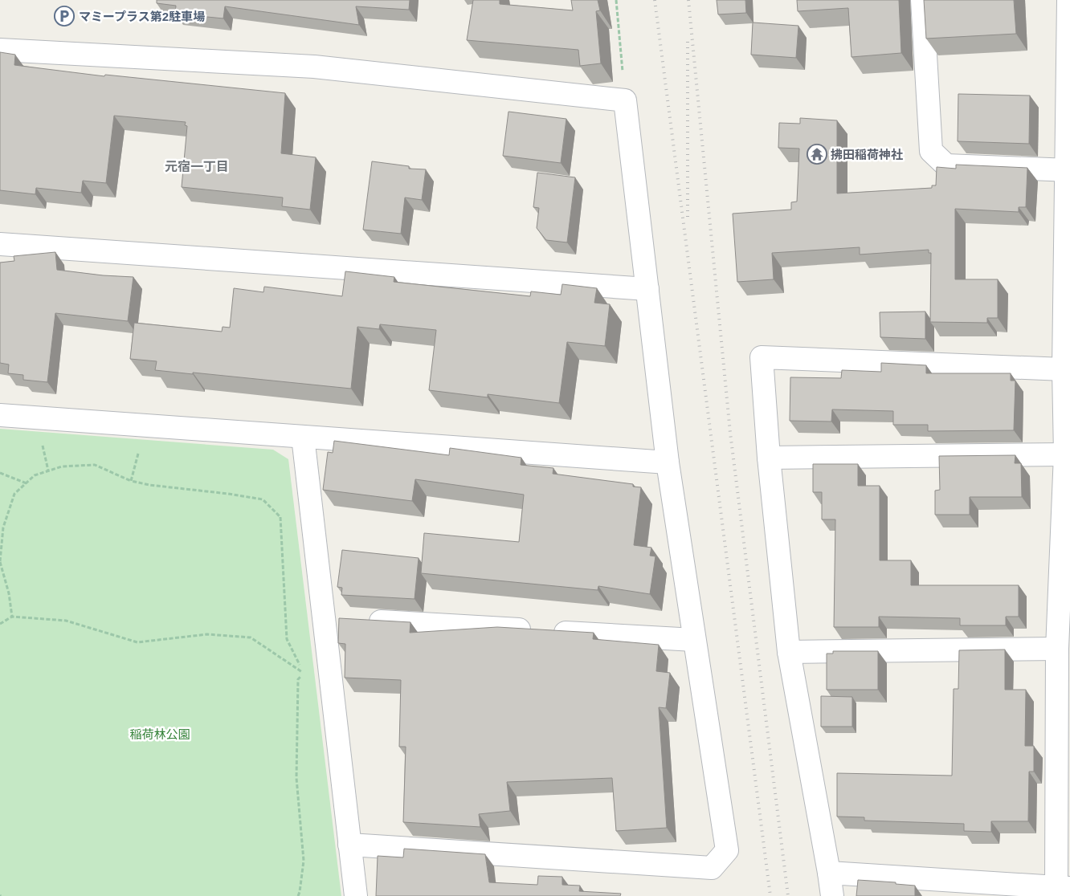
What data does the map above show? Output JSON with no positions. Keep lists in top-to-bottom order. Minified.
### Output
{"districts":["元宿一丁目"],"parks":["稲荷林公園"],"places":{"parking":["マミープラス第2駐車場"],"temple":["拂田稲荷神社"]}}
